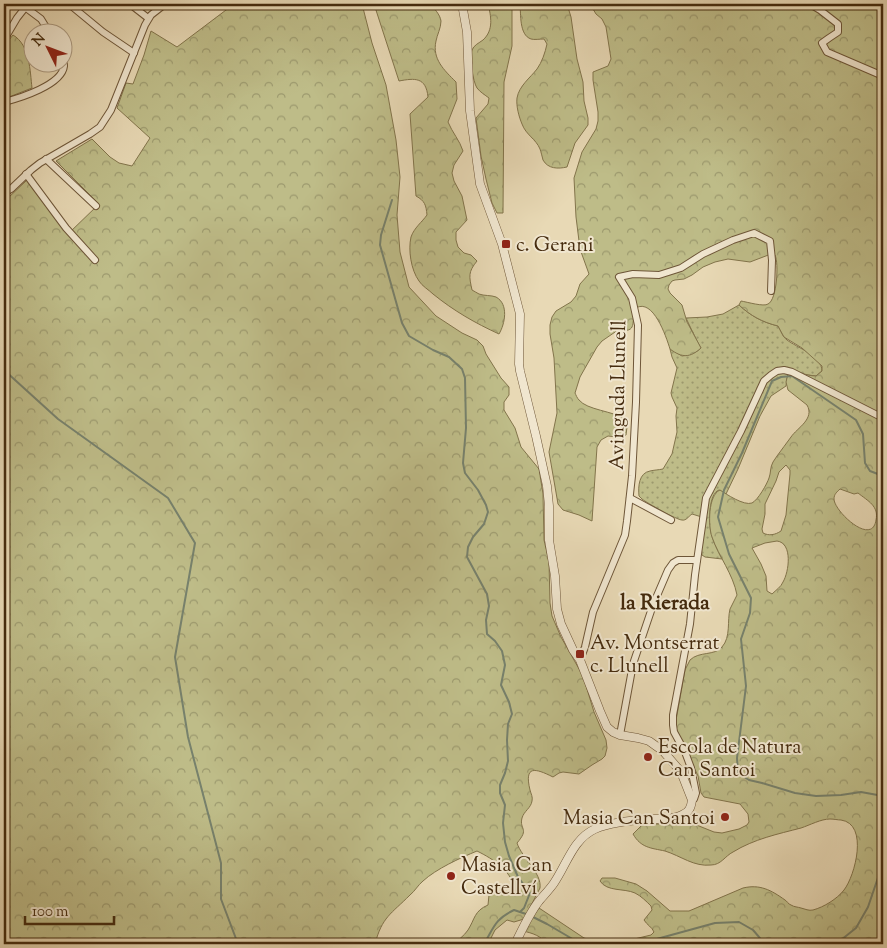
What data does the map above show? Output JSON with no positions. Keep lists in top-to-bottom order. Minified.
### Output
{"streets":{"street":["Avinguda Llunell"]},"districts":["la Rierada"],"places":{"transit":["c. Gerani","Av. Montserrat c. Llunell"],"other":["Escola de Natura Can Santoi","Masia Can Santoi","Masia Can Castellví"]},"scale_bar":"100 m","north":"top left"}
